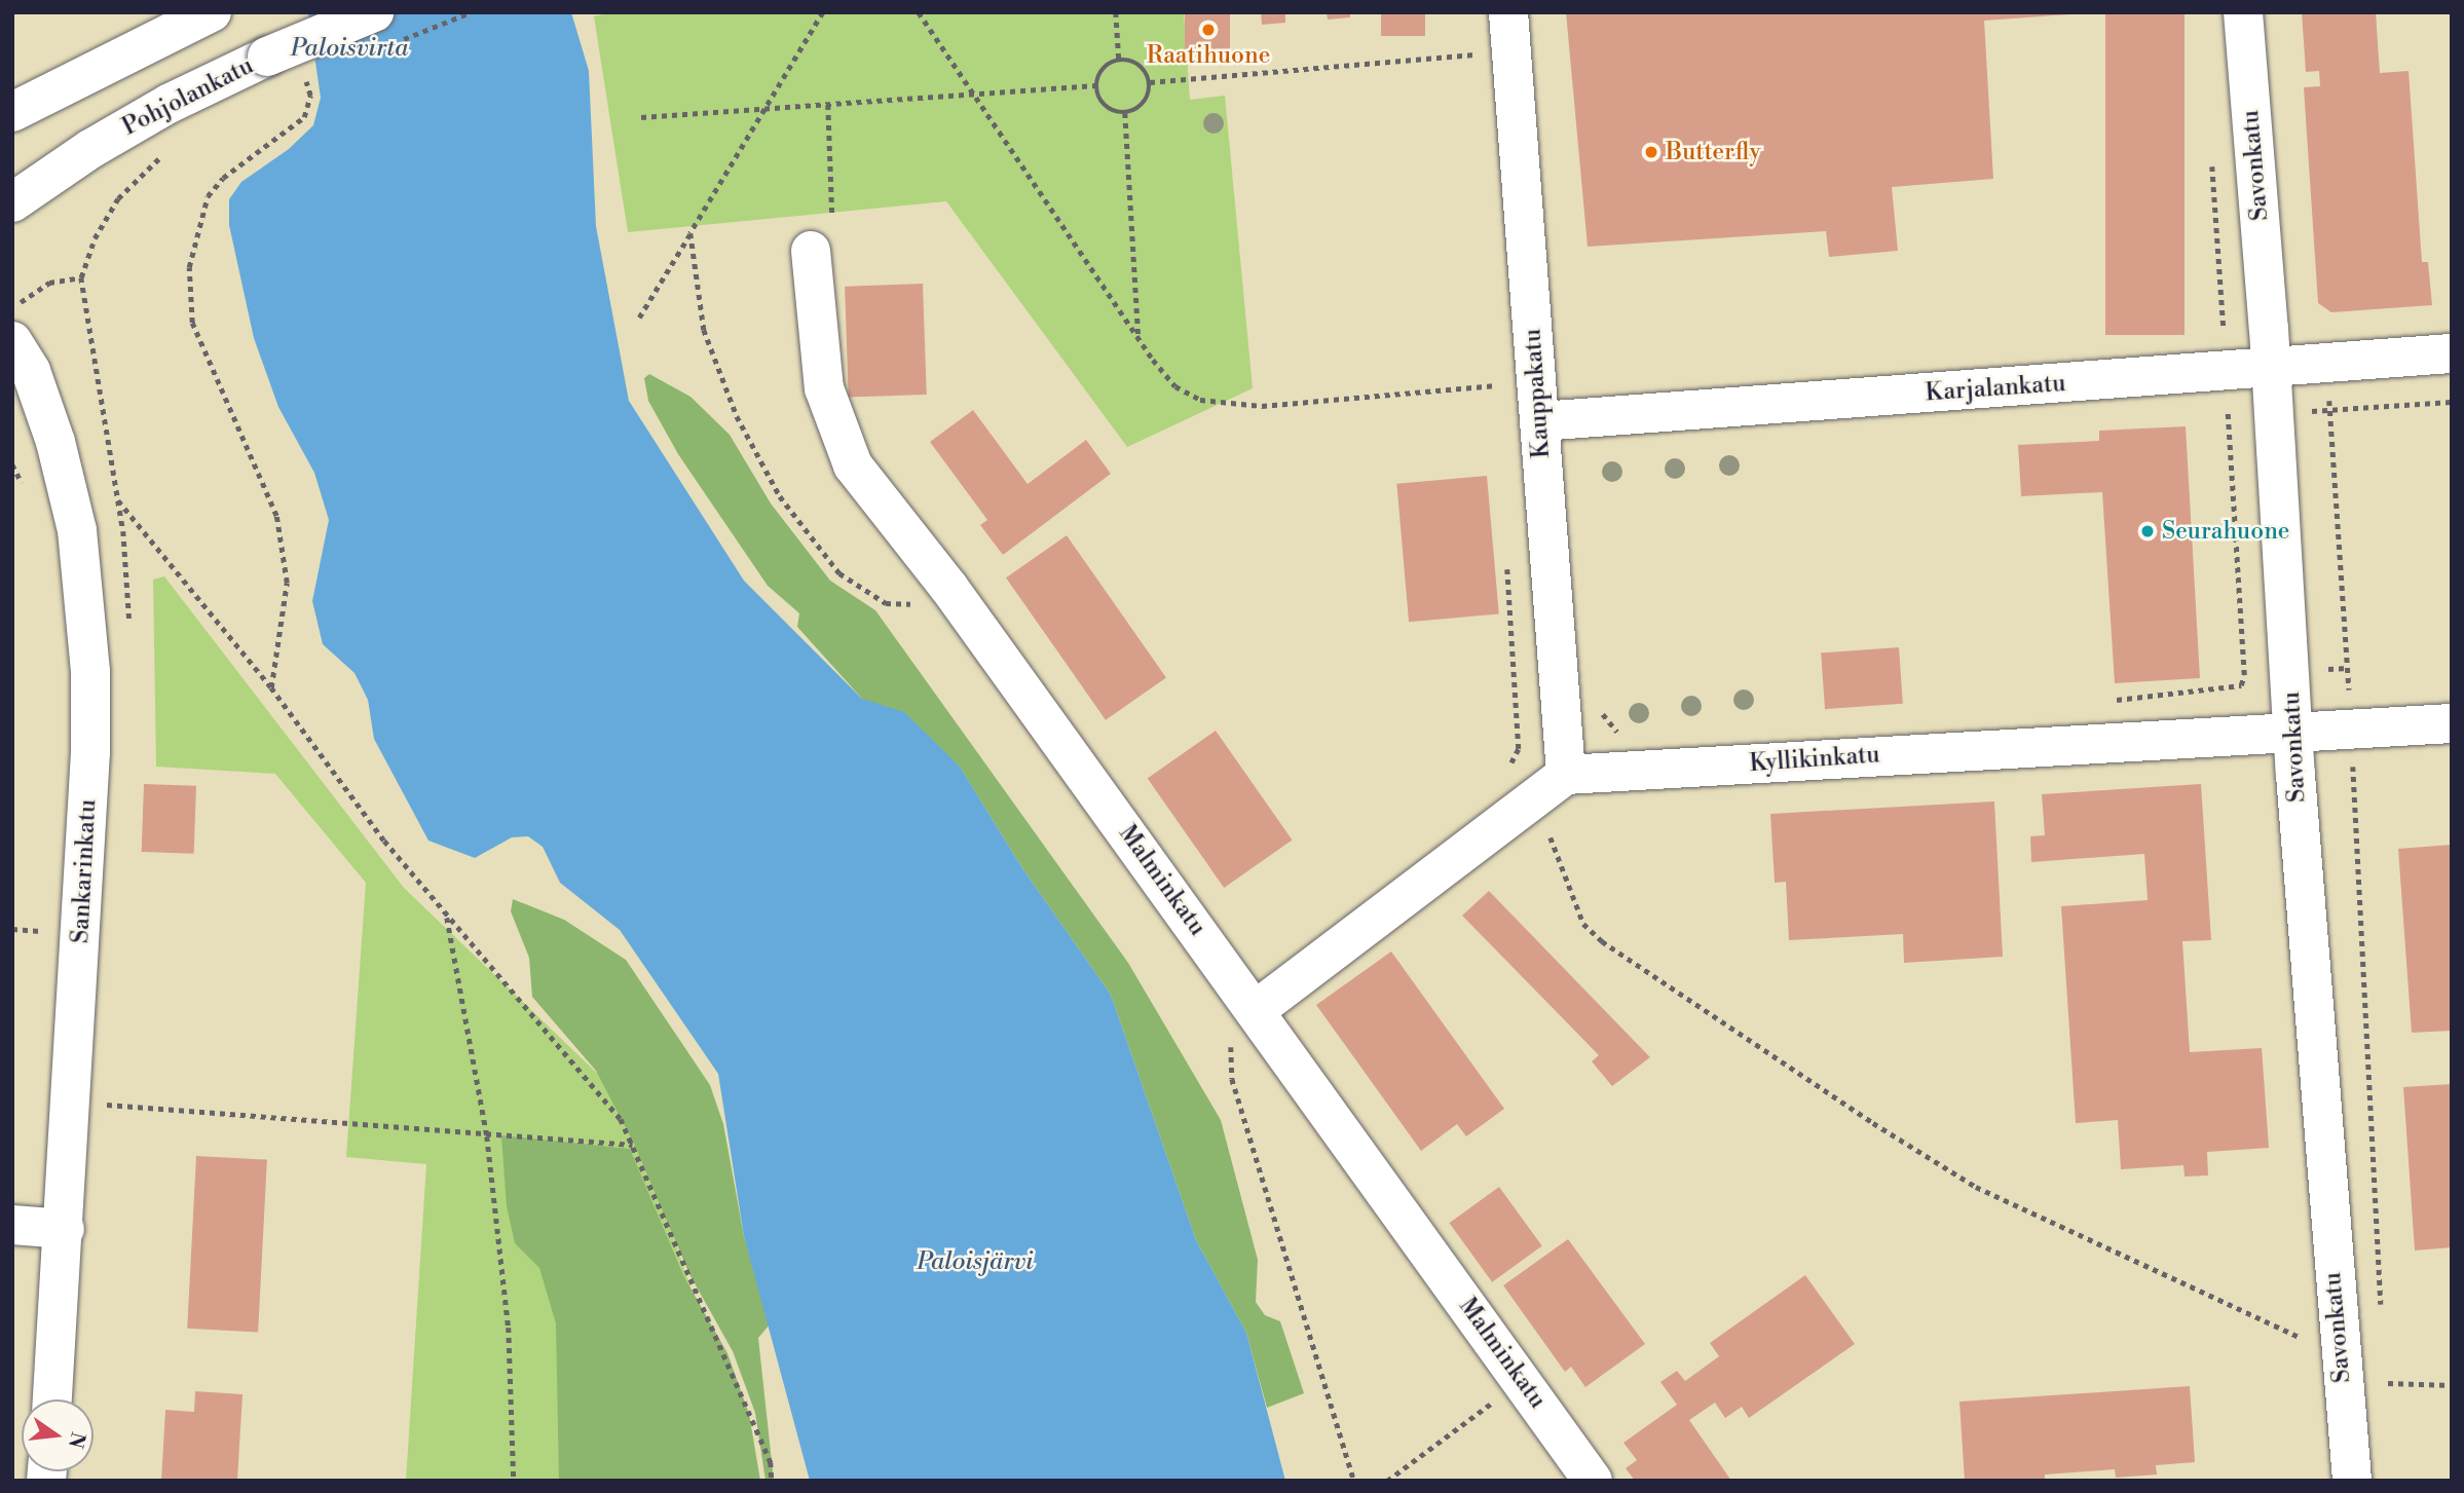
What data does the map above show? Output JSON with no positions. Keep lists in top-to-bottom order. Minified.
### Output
{"streets":{"street":["Pohjolankatu","Savonkatu","Karjalankatu","Kauppakatu","Kyllikinkatu","Sankarinkatu","Malminkatu"]},"crossings":[["Savonkatu","Karjalankatu"],["Savonkatu","Kyllikinkatu"],["Karjalankatu","Kauppakatu"],["Kauppakatu","Kyllikinkatu"]],"water":["Paloisvirta","Paloisjärvi"],"places":["Raatihuone","Butterfly","Seurahuone"],"north":"right"}
